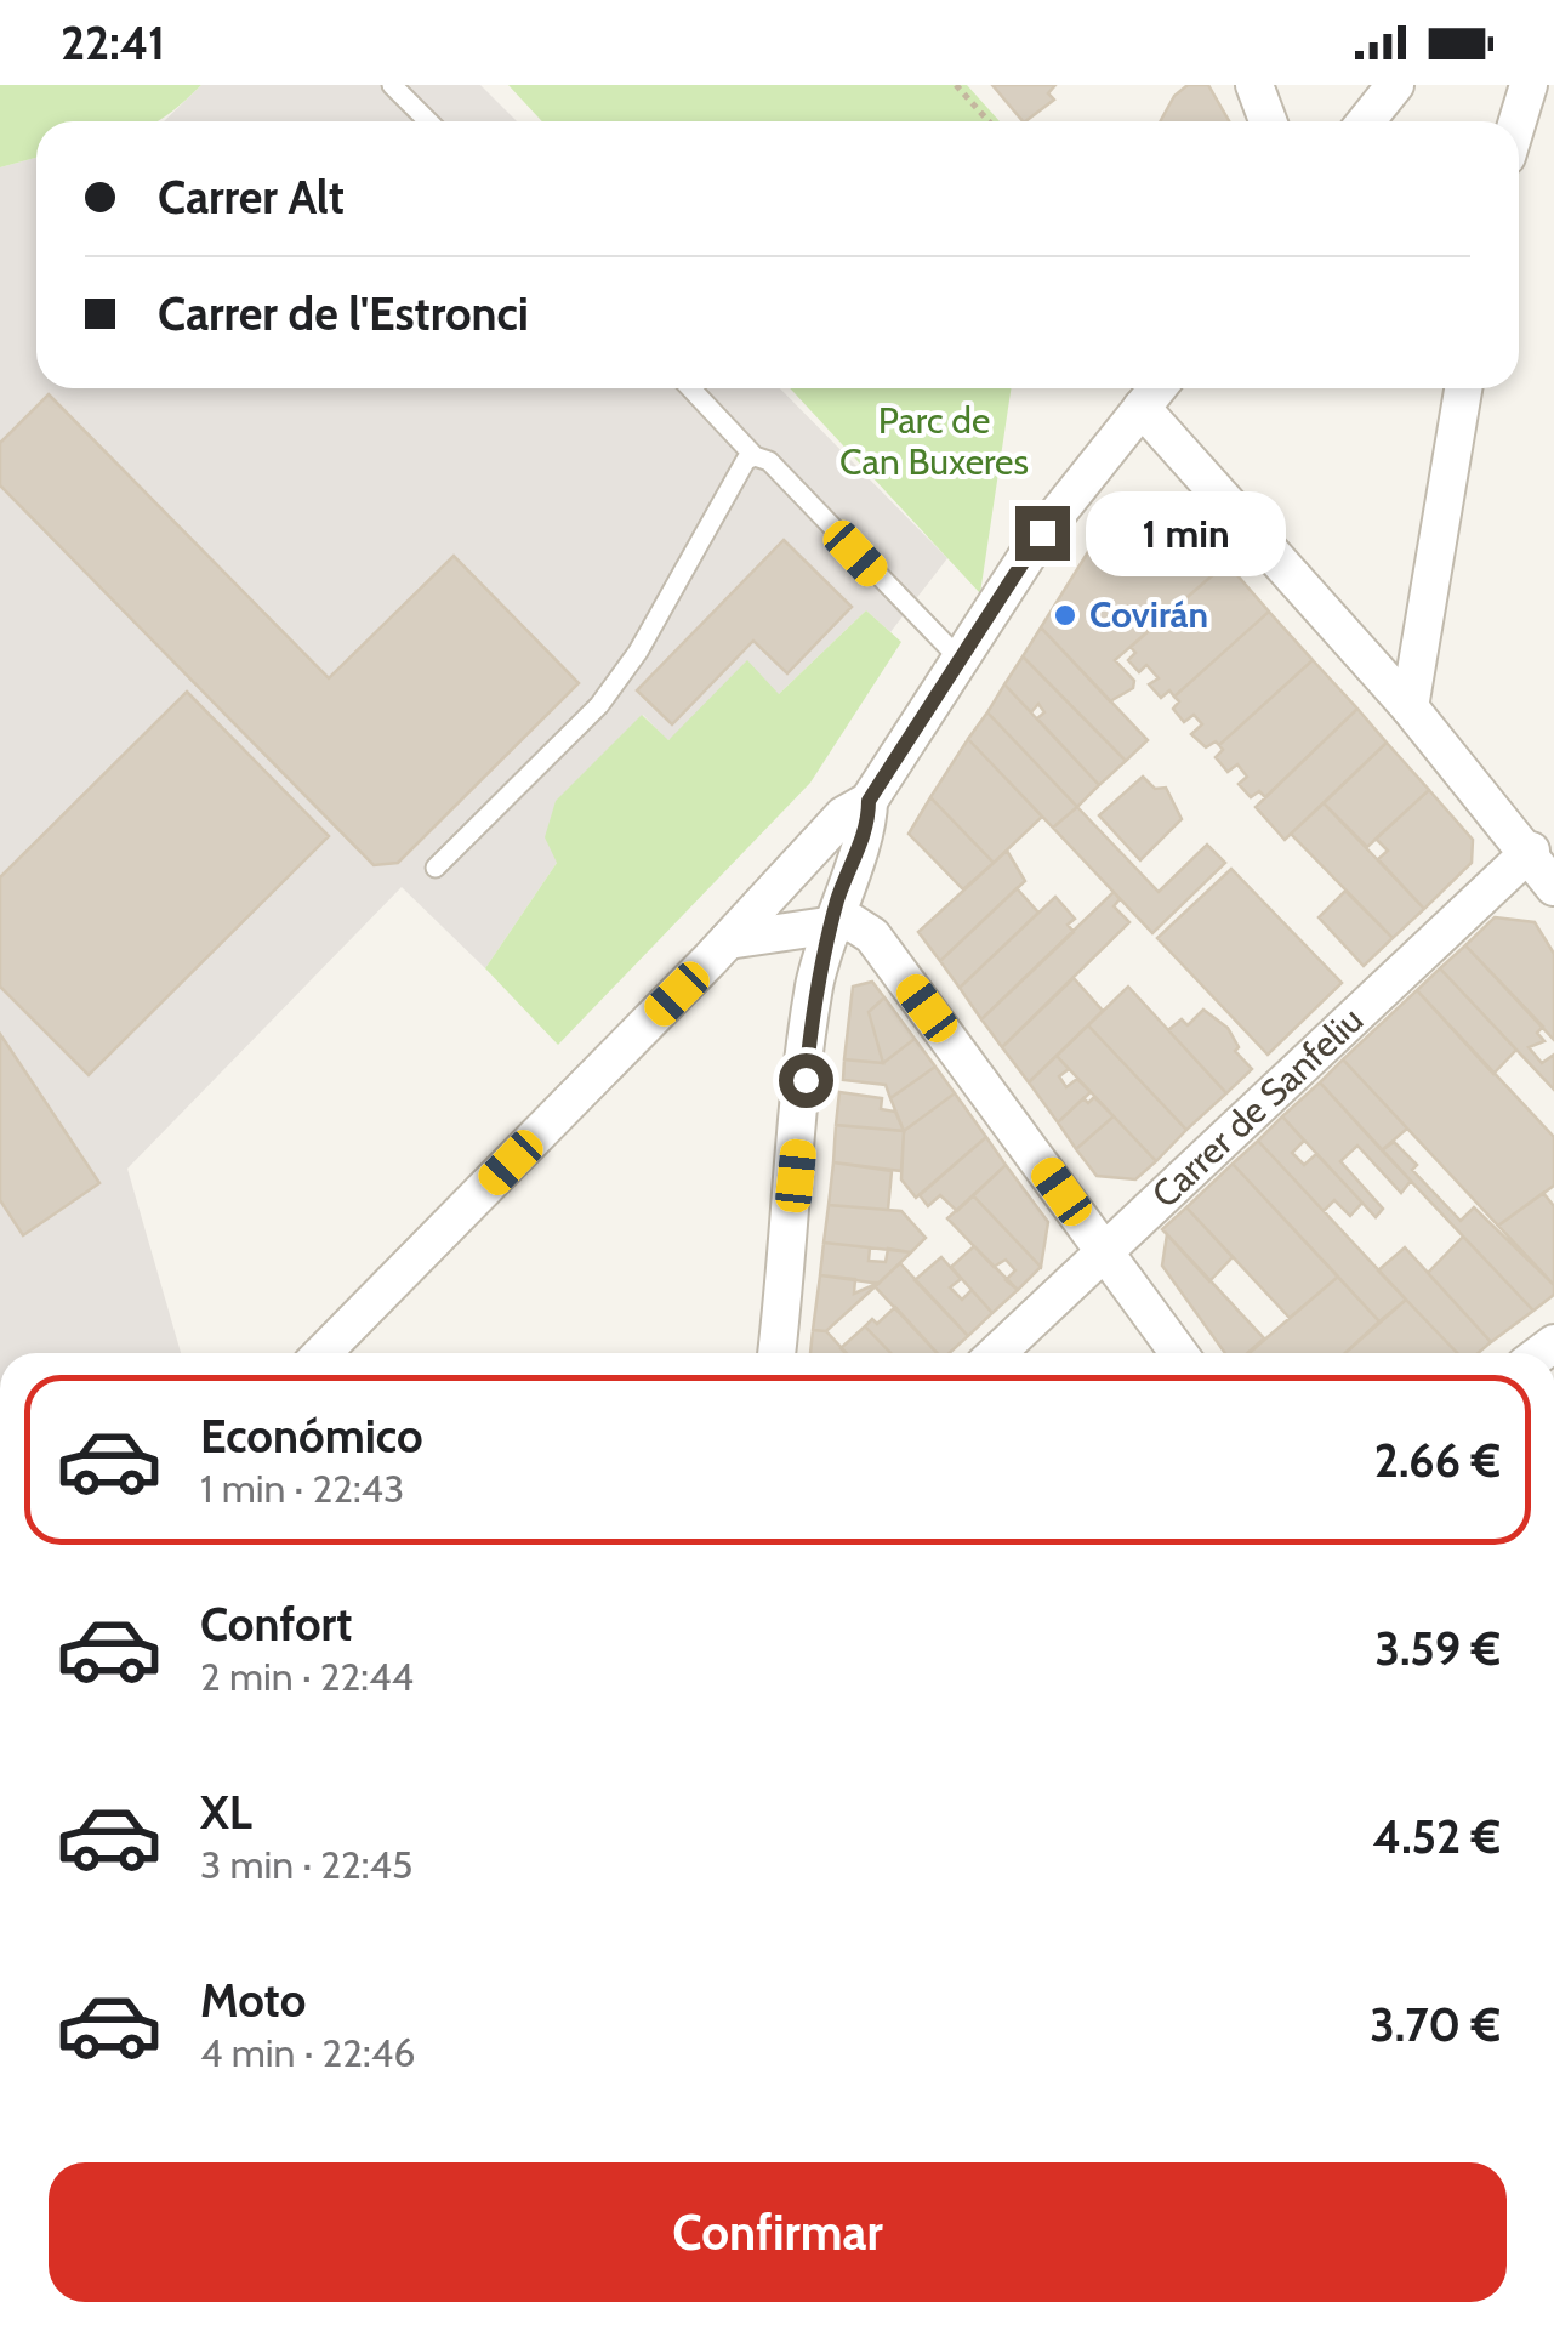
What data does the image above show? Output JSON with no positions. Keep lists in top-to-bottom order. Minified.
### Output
{"streets":{"street":["Carrer de Sanfeliu"]},"parks":["Parc de Can Buxeres"],"places":["Covirán"],"page":{"status":"22:41","banner":["Carrer Alt","Carrer de l'Estronci"],"bubble":"1 min","list":[{"name":"Económico","note":"1 min · 22:43","value":"2.66 €"},{"name":"Confort","note":"2 min · 22:44","value":"3.59 €"},{"name":"XL","note":"3 min · 22:45","value":"4.52 €"},{"name":"Moto","note":"4 min · 22:46","value":"3.70 €"}],"buttons":"Confirmar"}}
